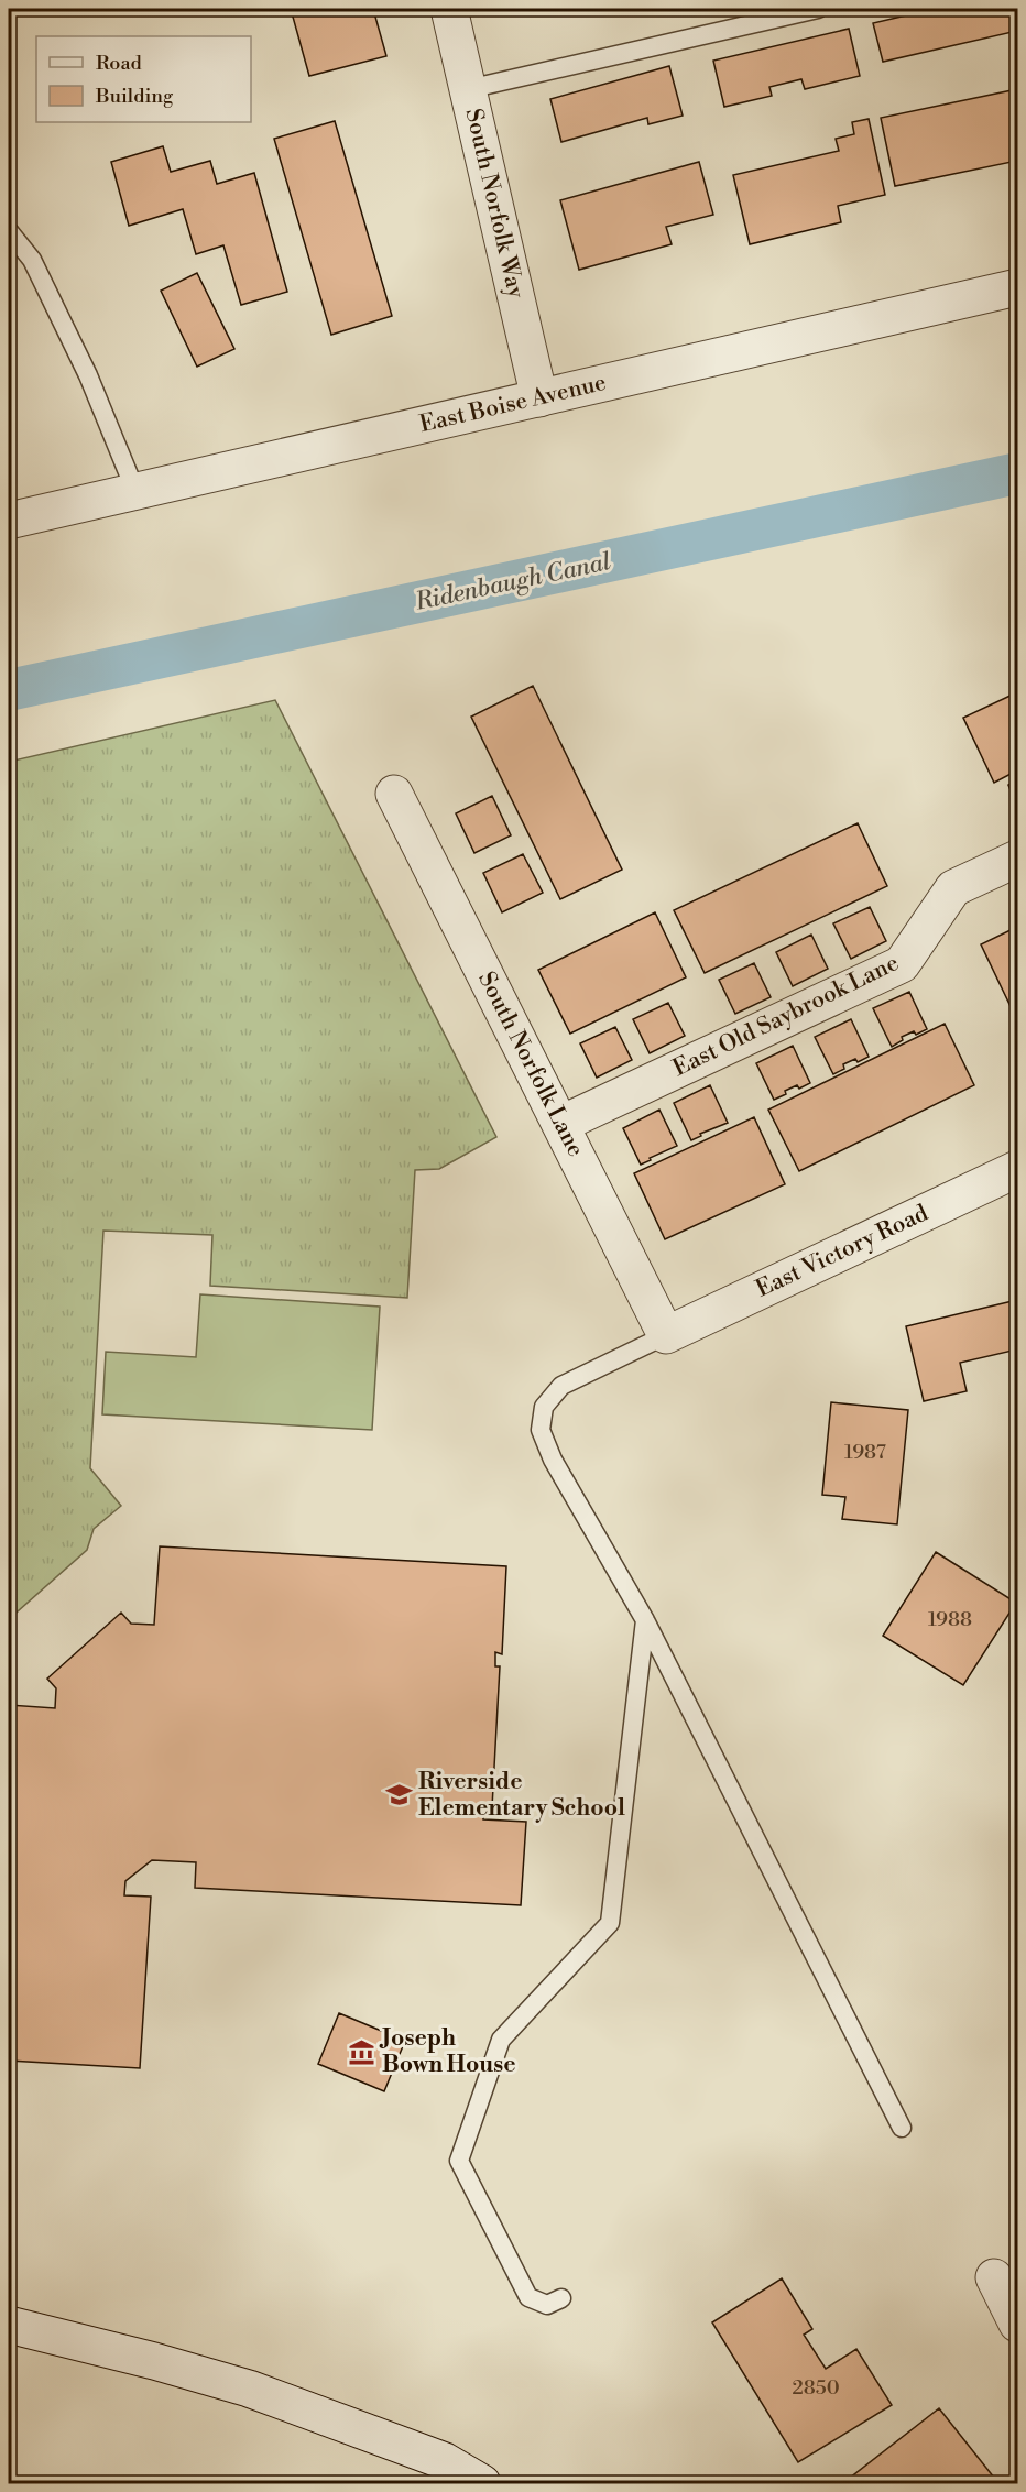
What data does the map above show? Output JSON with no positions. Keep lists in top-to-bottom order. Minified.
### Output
{"streets":{"street":["South Norfolk Way","East Boise Avenue","East Old Saybrook Lane","South Norfolk Lane","East Victory Road"]},"crossings":[["South Norfolk Way","East Boise Avenue"],["East Old Saybrook Lane","South Norfolk Lane"],["South Norfolk Lane","East Victory Road"]],"water":["Ridenbaugh Canal"],"places":{"school or university":["Riverside Elementary School"],"museum":["Joseph Bown House"]},"house_numbers":["1987","1988","2850"],"legend":["Road","Building"]}
